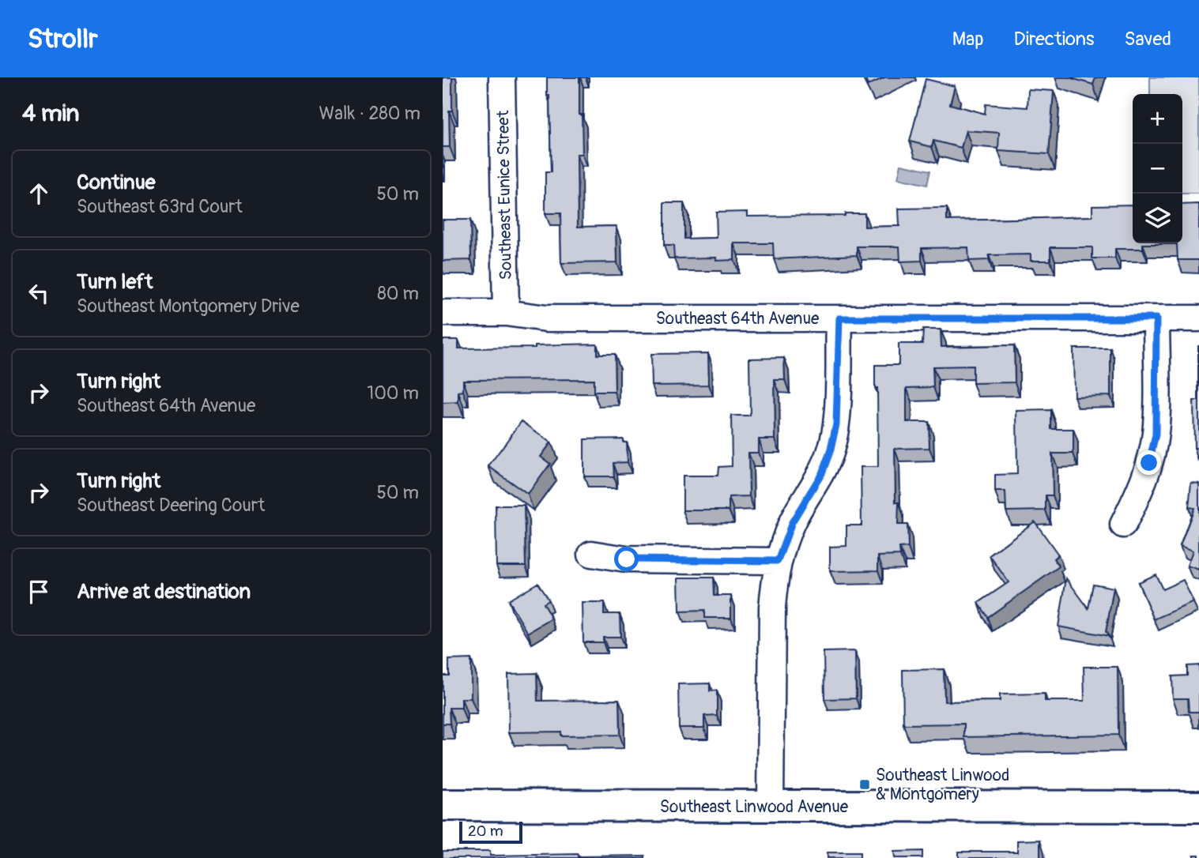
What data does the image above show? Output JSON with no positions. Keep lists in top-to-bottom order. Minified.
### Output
{"streets":{"main road":["Southeast Linwood Avenue"],"street":["Southeast Eunice Street","Southeast 64th Avenue"]},"crossings":[["Southeast Eunice Street","Southeast 64th Avenue"]],"places":{"transit":["Southeast Linwood & Montgomery"]},"scale_bar":"20 m","page":{"header":"Strollr","nav":["Map","Directions","Saved"],"heading":["4 min","Walk · 280 m"],"map_buttons":["+","−"],"list":[["Continue","Southeast 63rd Court","50 m"],["Turn left","Southeast Montgomery Drive","80 m"],["Turn right","Southeast 64th Avenue","100 m"],["Turn right","Southeast Deering Court","50 m"],"Arrive at destination"],"scale":"20 m"}}
